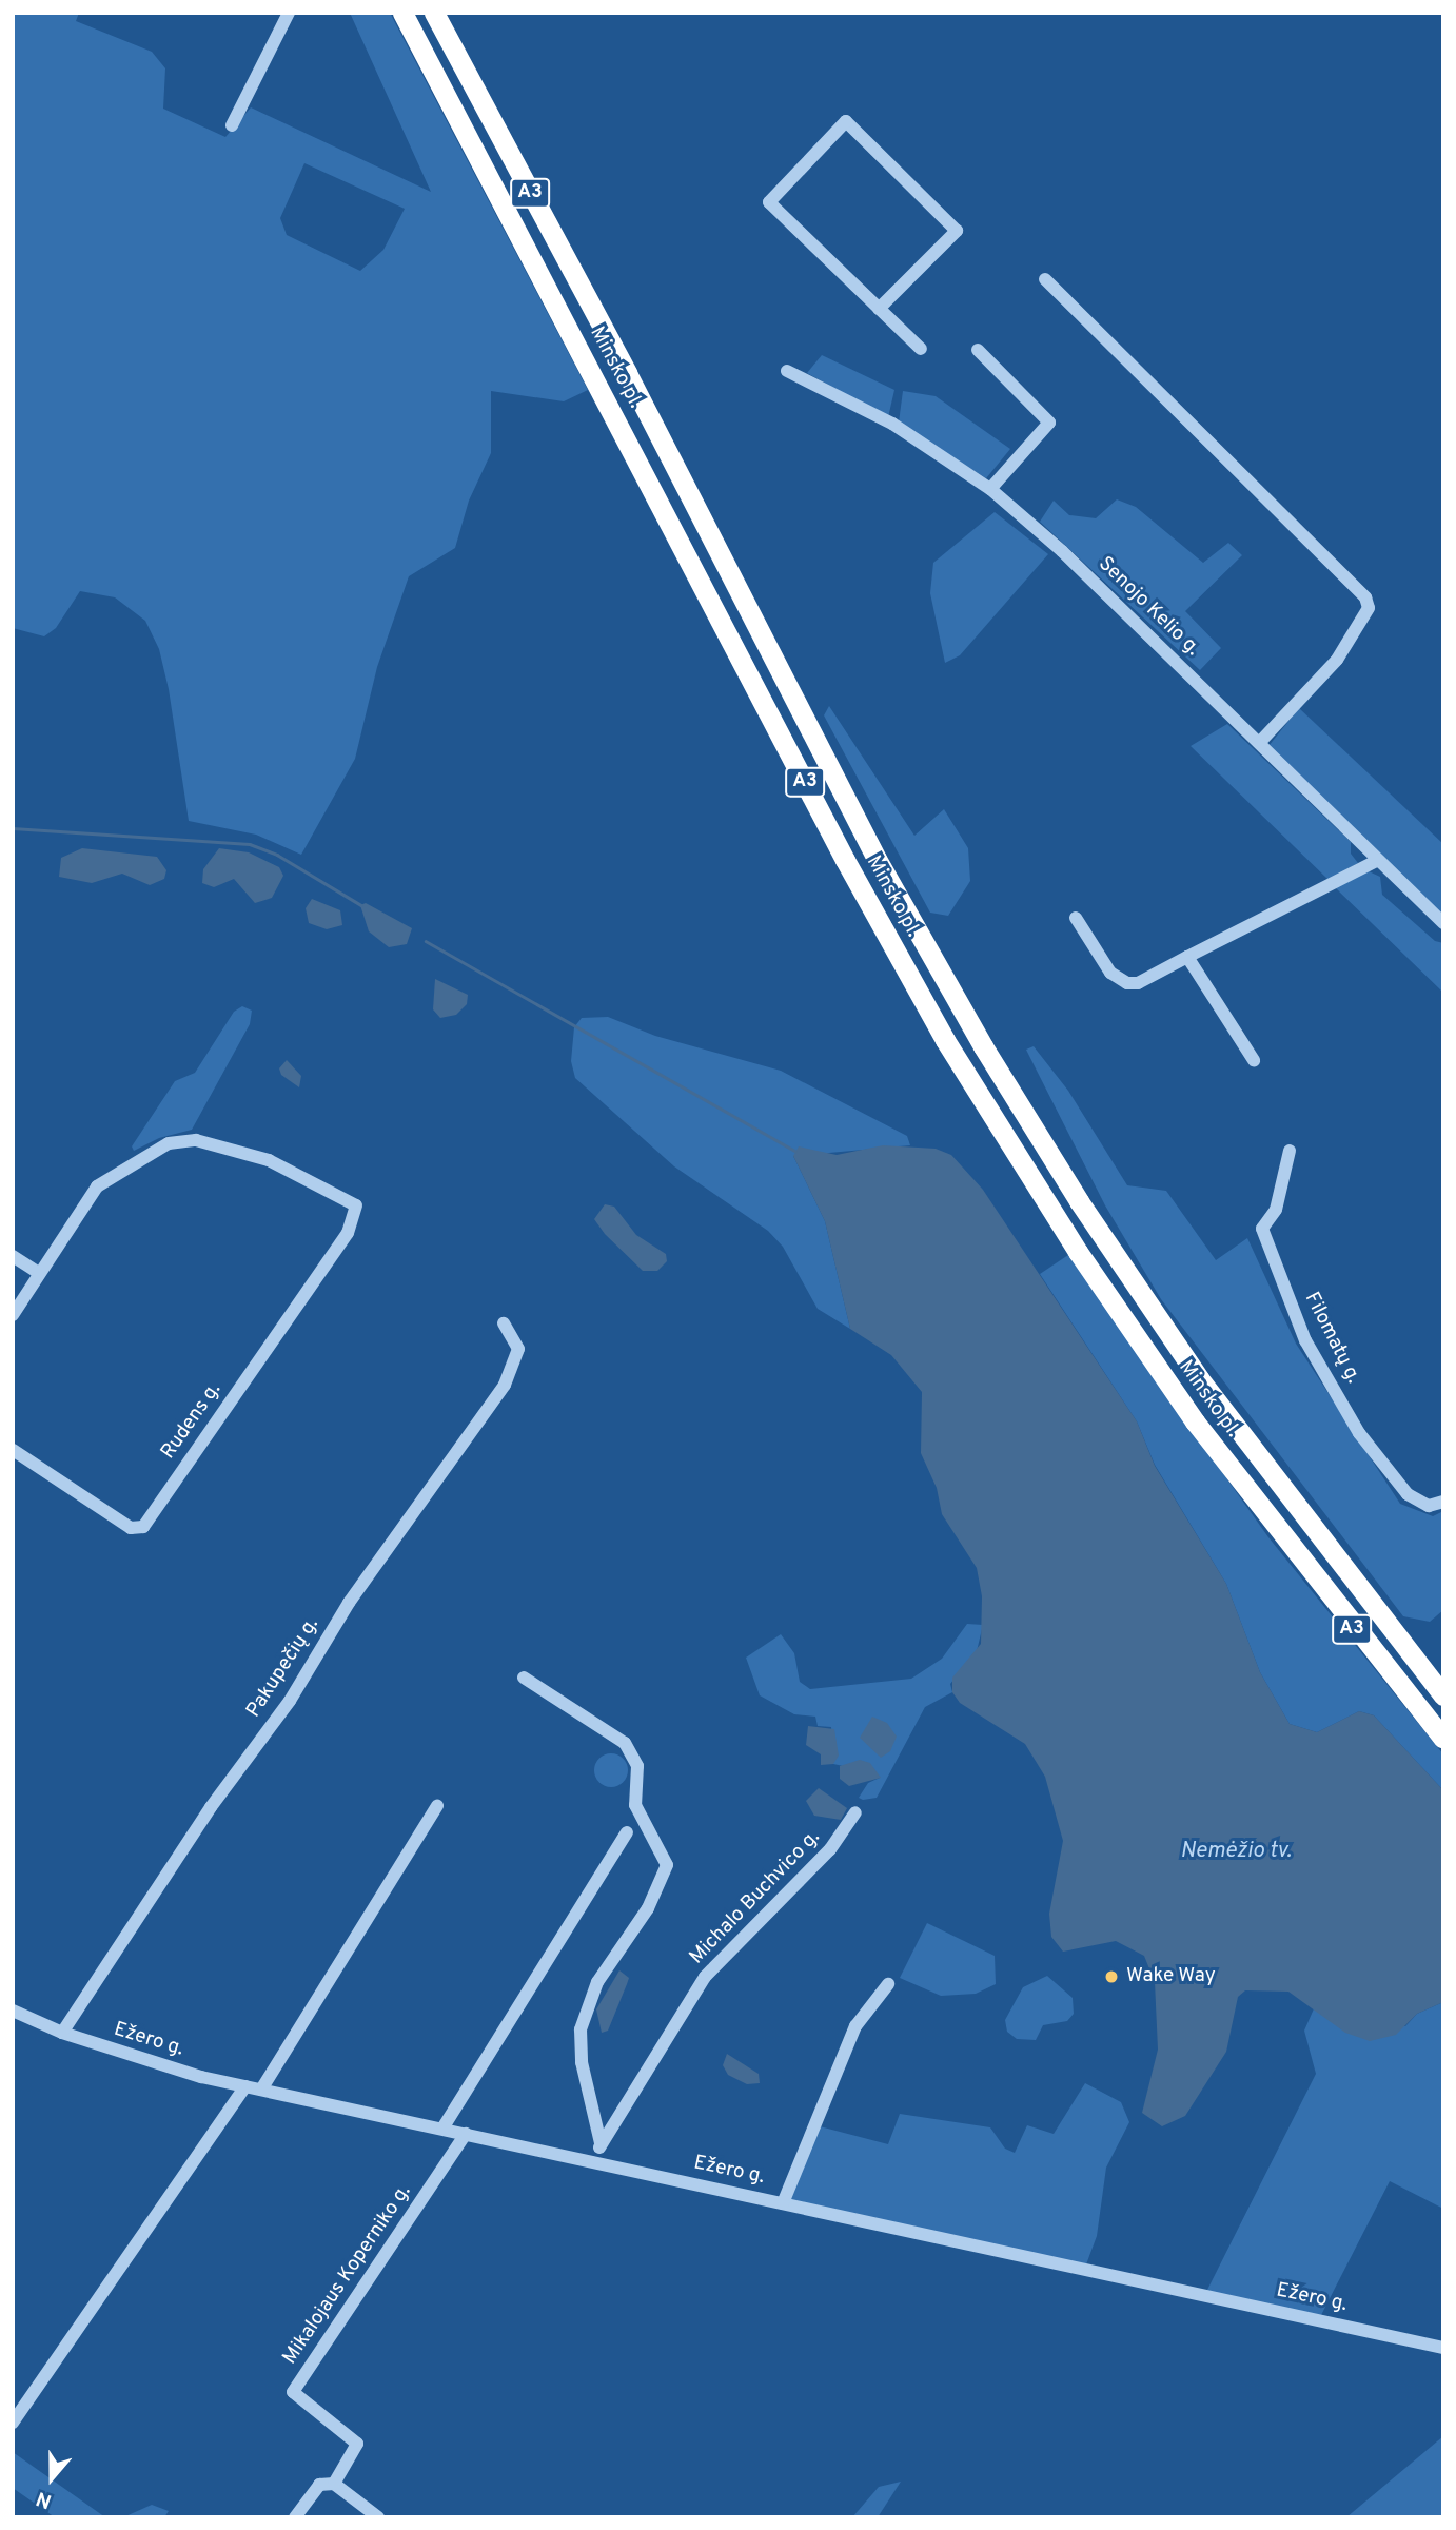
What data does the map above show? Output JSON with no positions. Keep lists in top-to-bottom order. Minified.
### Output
{"streets":{"highway":["A3","Minsko pl."],"street":["Senojo Kelio g.","Filomatų g.","Rudens g.","Pakupečių g.","Michalo Buchvico g.","Ežero g.","Mikalojaus Koperniko g."]},"crossings":[["Pakupečių g.","Ežero g."],["Michalo Buchvico g.","Ežero g."],["Ežero g.","Mikalojaus Koperniko g."]],"water":["Nemėžio tv."],"places":["Wake Way"],"north":"bottom"}
